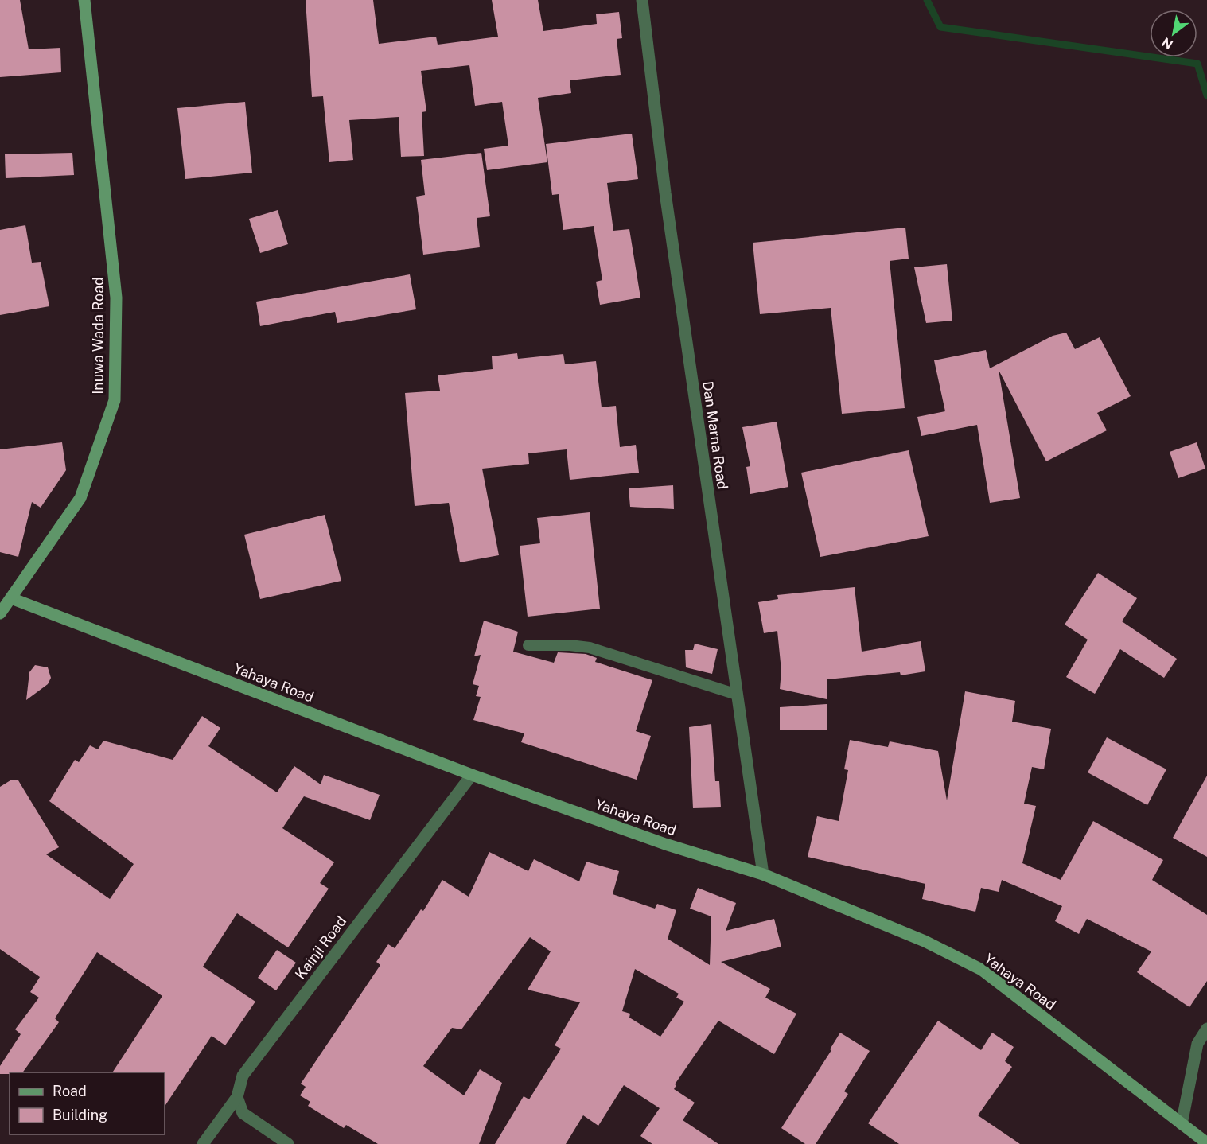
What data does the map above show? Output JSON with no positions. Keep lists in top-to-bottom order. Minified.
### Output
{"streets":{"street":["Inuwa Wada Road","Dan Marna Road","Yahaya Road","Kainji Road"]},"crossings":[["Inuwa Wada Road","Yahaya Road"],["Dan Marna Road","Yahaya Road"],["Yahaya Road","Kainji Road"]],"legend":["Road","Building"],"north":"bottom left"}
